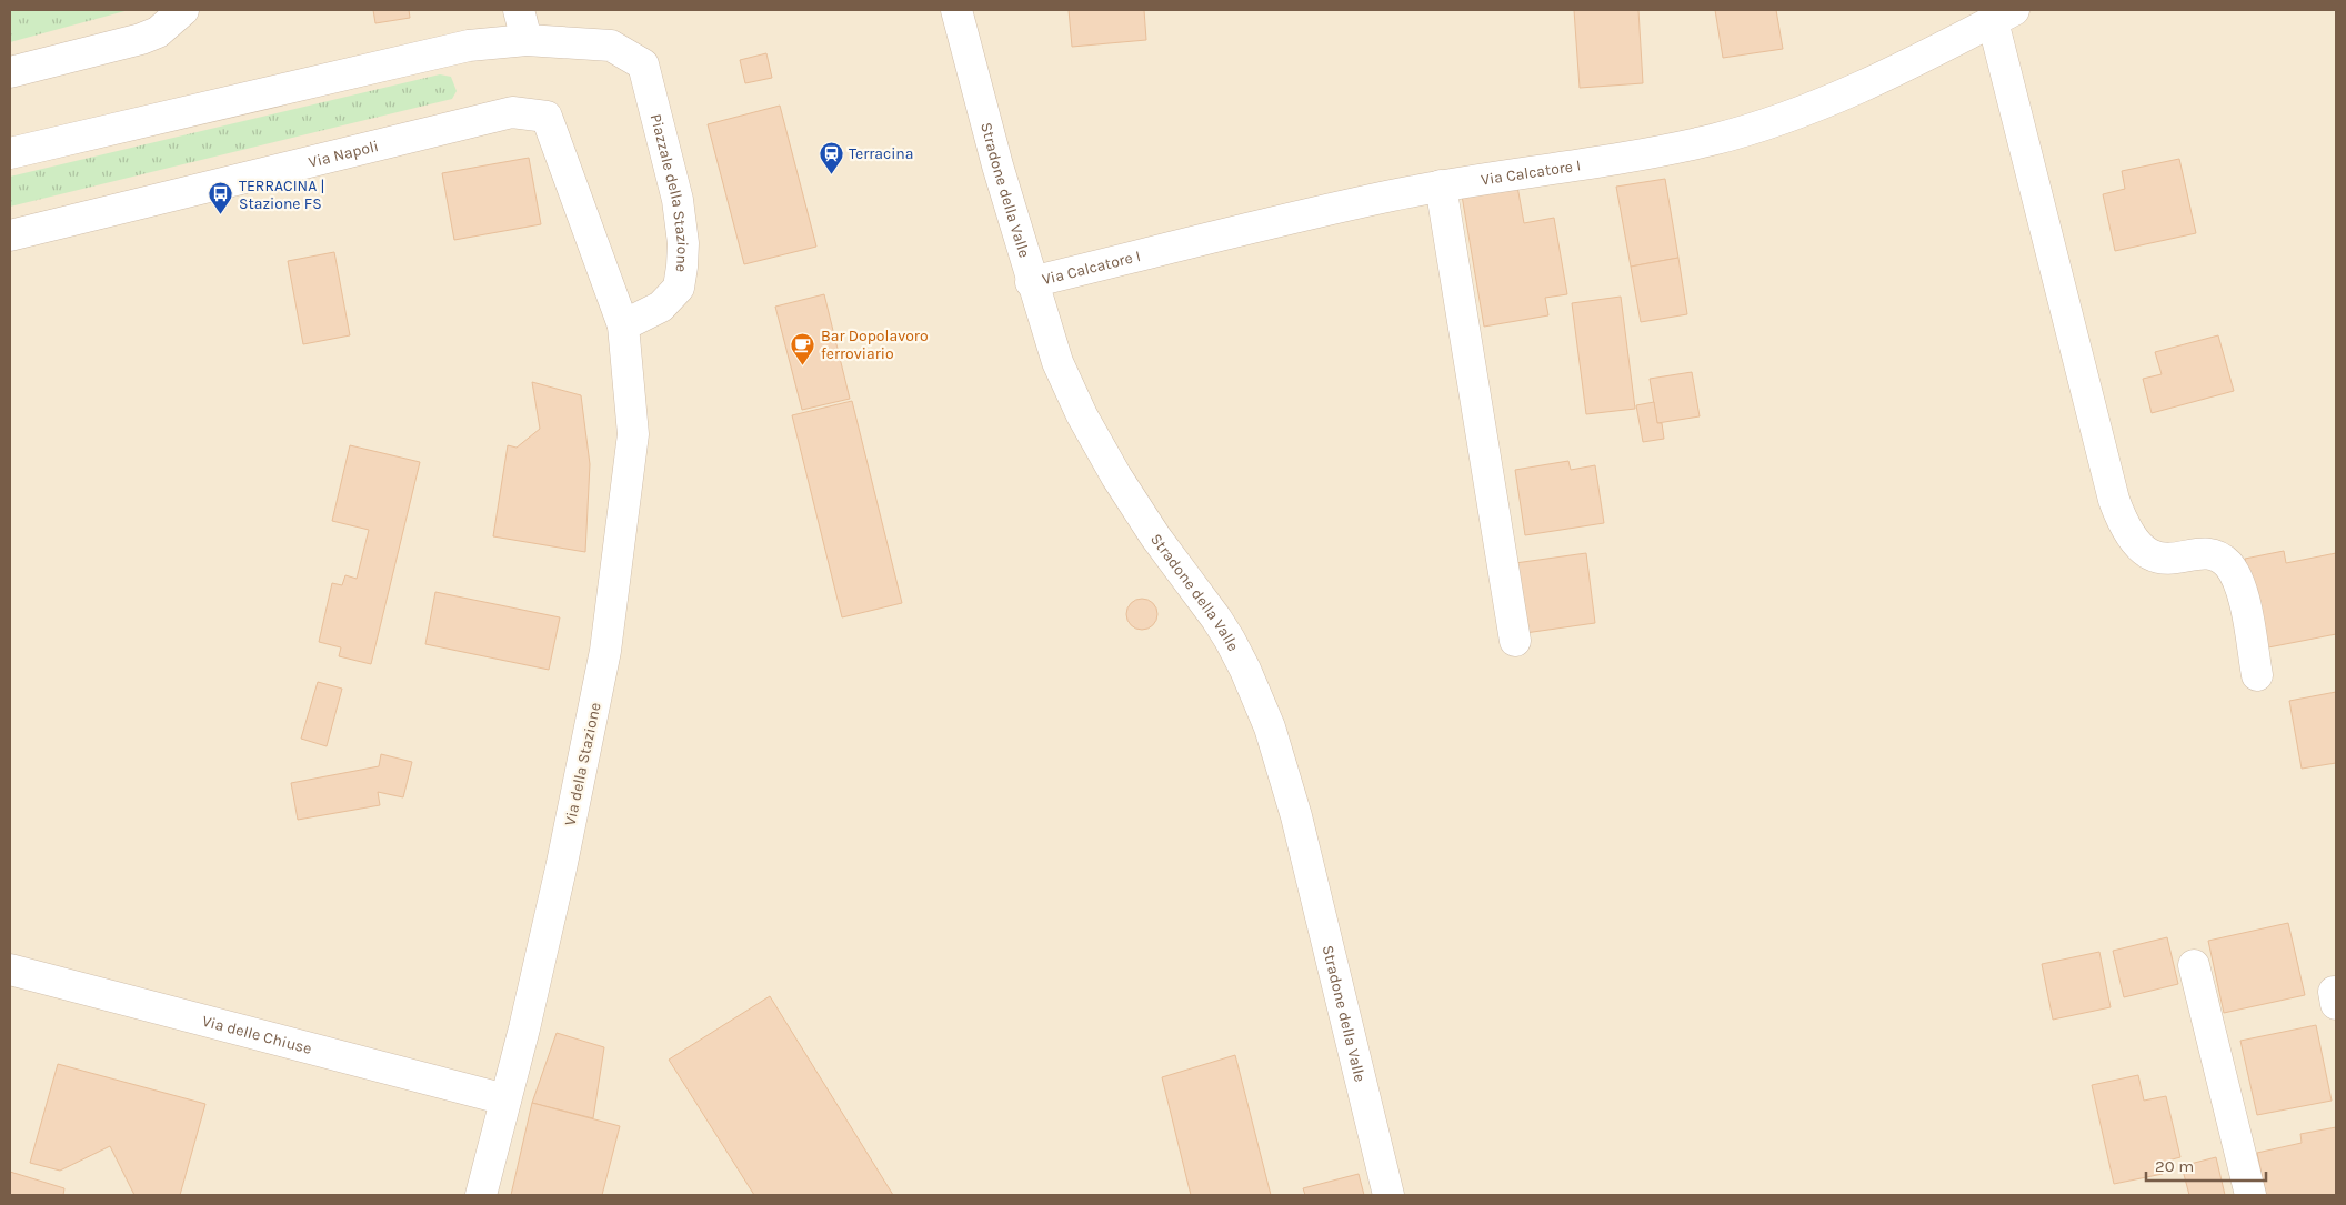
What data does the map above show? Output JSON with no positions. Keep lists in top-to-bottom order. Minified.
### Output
{"streets":{"street":["Via Napoli","Via Calcatore I","Stradone della Valle","Piazzale della Stazione","Via della Stazione","Via delle Chiuse"]},"crossings":[["Via Napoli","Piazzale della Stazione"],["Via Napoli","Via della Stazione"],["Via Calcatore I","Stradone della Valle"],["Piazzale della Stazione","Via della Stazione"],["Via della Stazione","Via delle Chiuse"]],"places":{"station":["Terracina"],"bus stop":["TERRACINA | Stazione FS"],"cafe":["Bar Dopolavoro ferroviario"]},"scale_bar":"20 m"}
